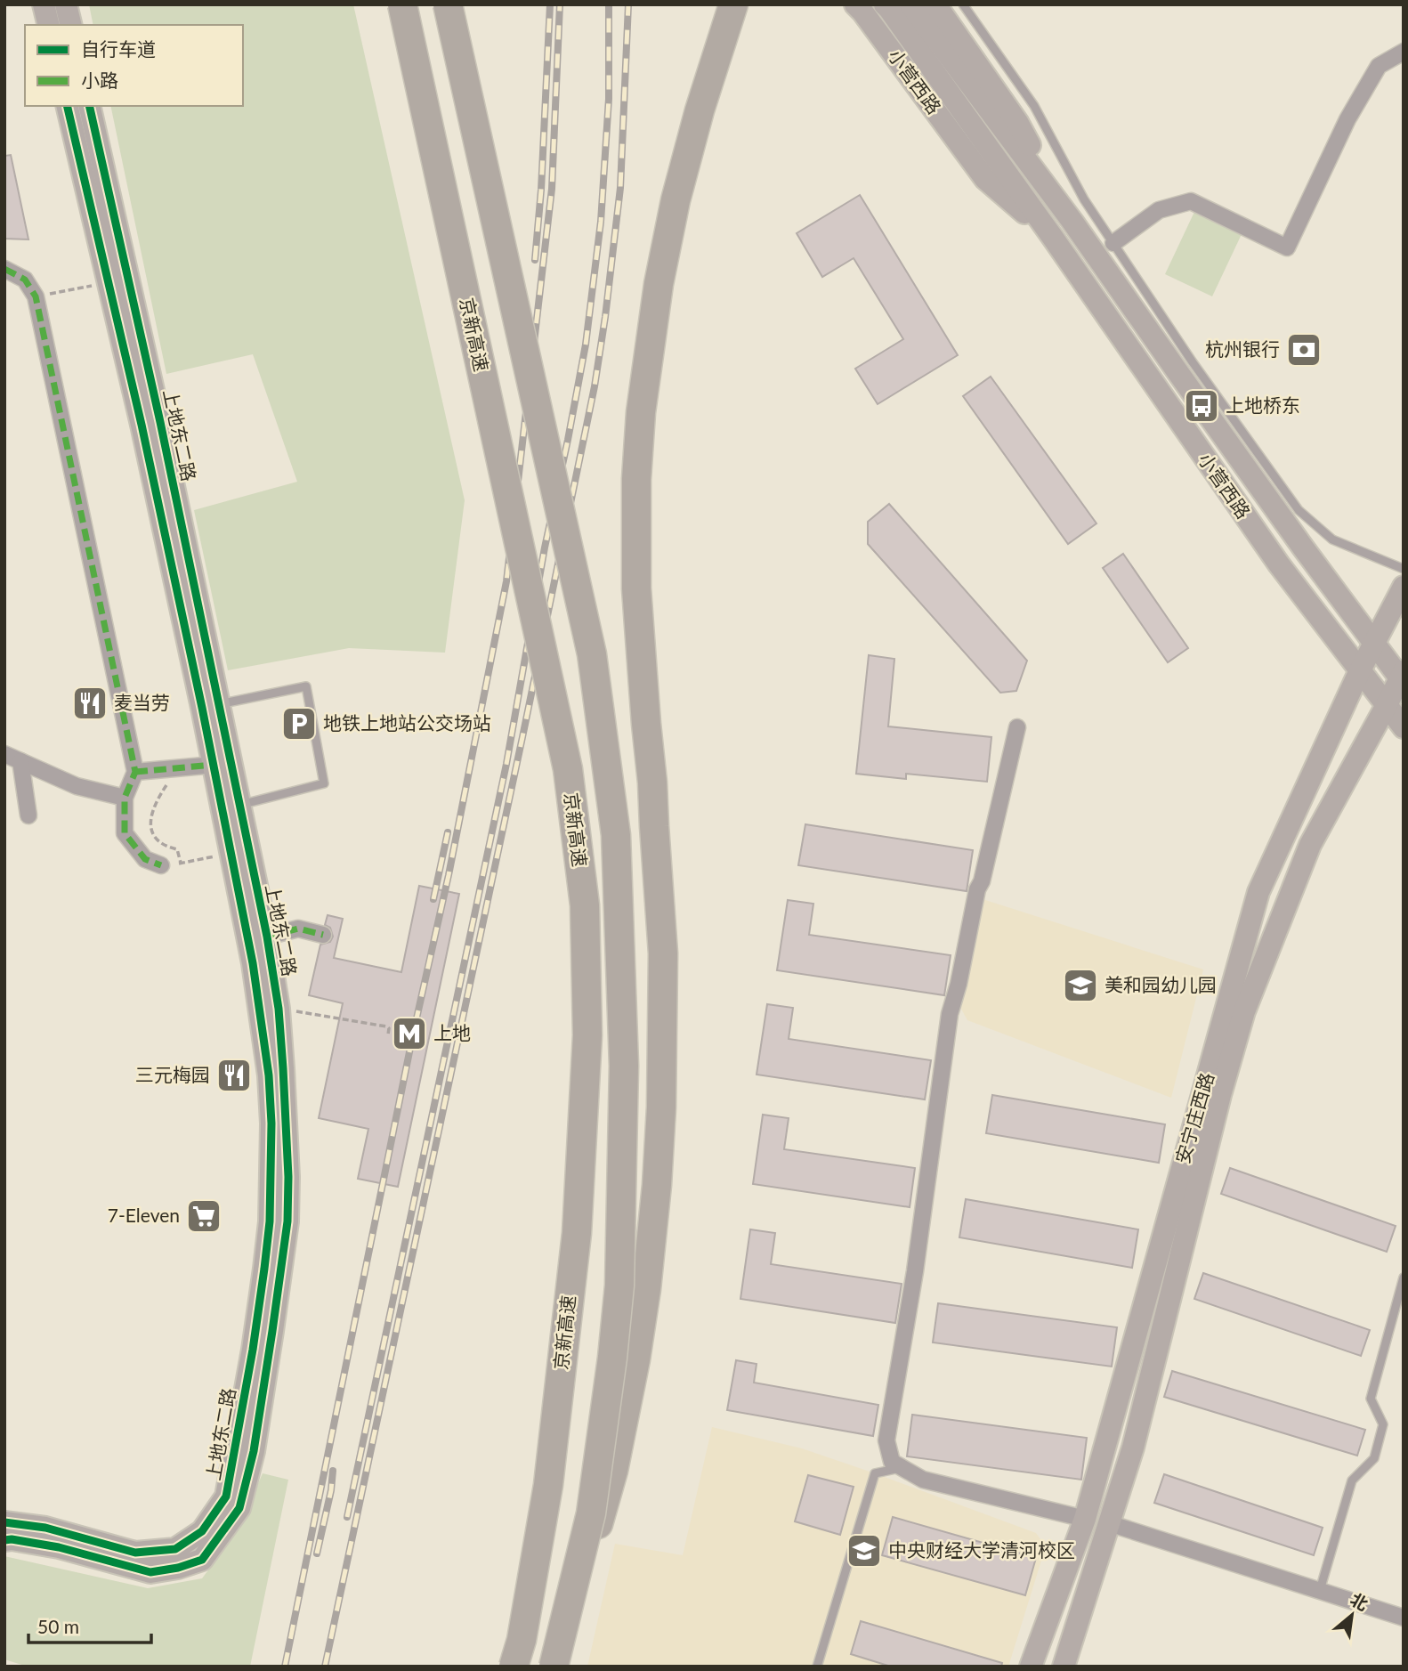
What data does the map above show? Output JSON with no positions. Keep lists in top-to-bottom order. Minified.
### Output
{"streets":{"highway":["京新高速"],"street":["小营西路","上地东二路","安宁庄西路"]},"crossings":[["小营西路","安宁庄西路"]],"places":{"bank":["杭州银行"],"bus stop":["上地桥东"],"restaurant":["麦当劳","三元梅园"],"parking":["地铁上地站公交场站"],"school or university":["美和园幼儿园","中央财经大学清河校区"],"metro station":["上地"],"supermarket":["7-Eleven"]},"legend":["自行车道","小路"],"scale_bar":"50 m","north":"top right"}
